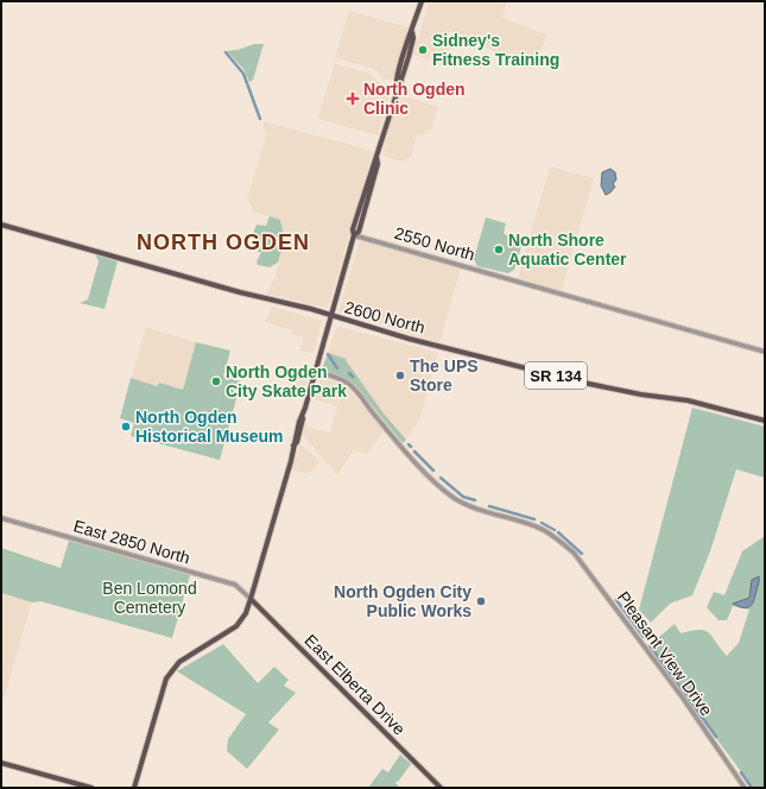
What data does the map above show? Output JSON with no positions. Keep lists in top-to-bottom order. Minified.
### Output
{"streets":{"main road":["2600 North","SR 134","East Elberta Drive"],"street":["2550 North","East 2850 North","Pleasant View Drive"]},"crossings":[["East 2850 North","East Elberta Drive"]],"districts":["NORTH OGDEN"],"parks":["Ben Lomond Cemetery"],"places":{"other":["Sidney's Fitness Training","North Shore Aquatic Center","The UPS Store","North Ogden City Skate Park","North Ogden Historical Museum","North Ogden City Public Works"],"health":["North Ogden Clinic"]}}
